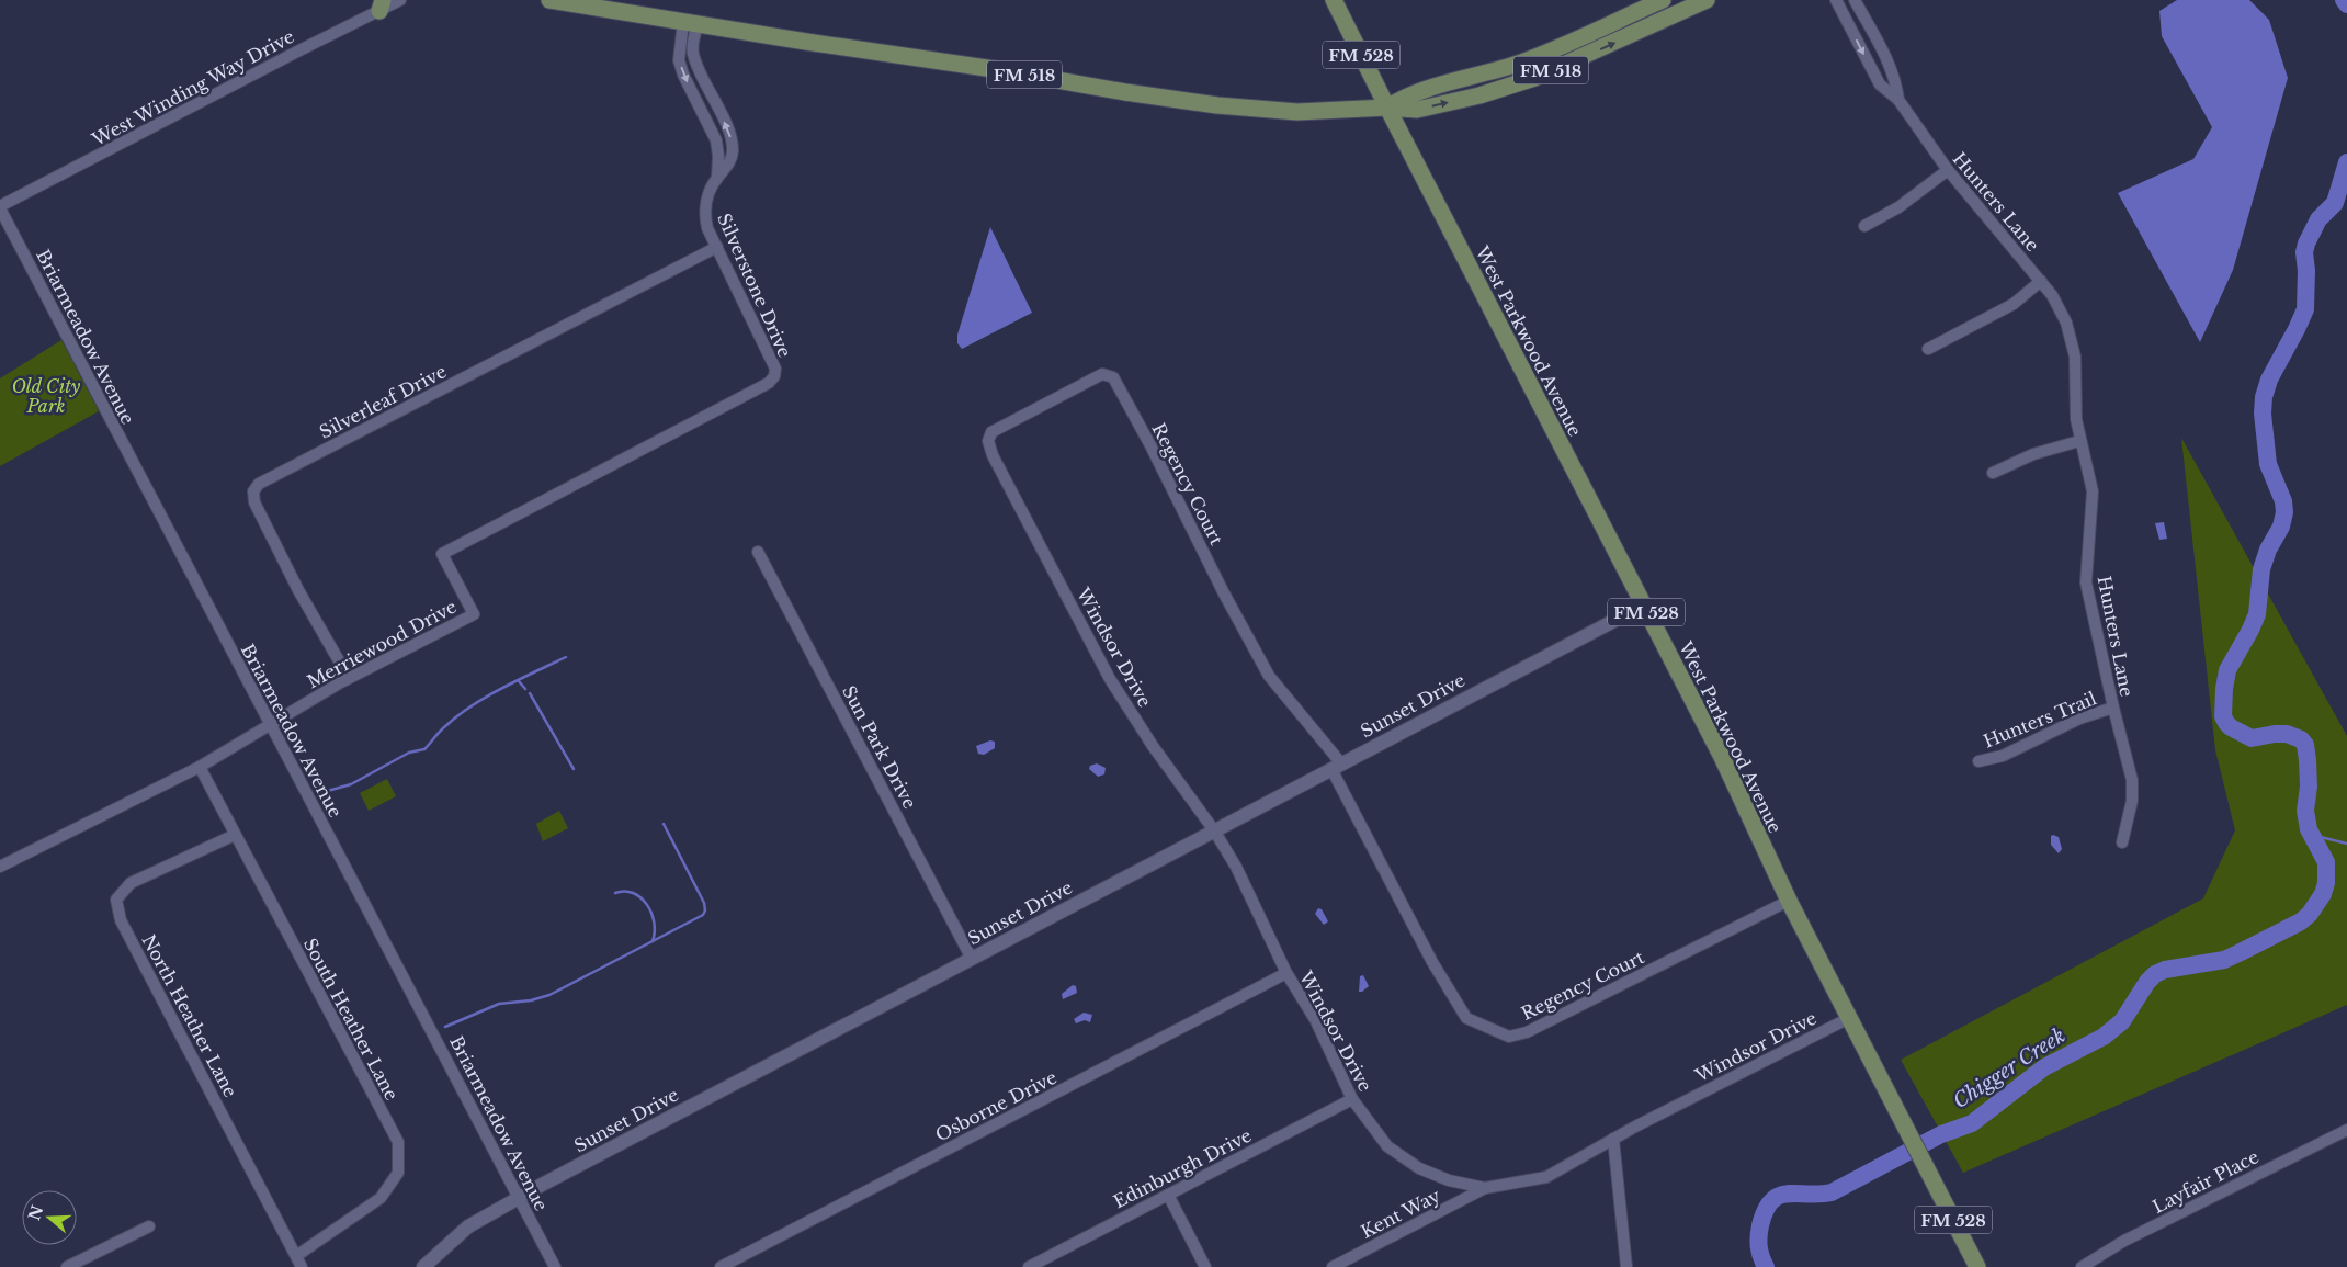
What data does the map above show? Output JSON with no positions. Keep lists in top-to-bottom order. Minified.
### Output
{"streets":{"main road":["FM 528","FM 518","West Parkwood Avenue"],"street":["West Winding Way Drive","Hunters Lane","Silverstone Drive","Briarmeadow Avenue","Silverleaf Drive","Regency Court","Merriewood Drive","Windsor Drive","Sunset Drive","Hunters Trail","Sun Park Drive","North Heather Lane","South Heather Lane","Osborne Drive","Edinburgh Drive","Layfair Place","Kent Way"]},"crossings":[["FM 528","FM 518"],["FM 528","West Parkwood Avenue"],["FM 518","Silverstone Drive"],["FM 518","West Parkwood Avenue"],["West Winding Way Drive","Briarmeadow Avenue"],["Hunters Lane","Hunters Trail"],["Silverstone Drive","Silverleaf Drive"],["Silverstone Drive","Merriewood Drive"],["Briarmeadow Avenue","Merriewood Drive"],["Briarmeadow Avenue","Sunset Drive"],["West Parkwood Avenue","Regency Court"],["West Parkwood Avenue","Windsor Drive"],["West Parkwood Avenue","Sunset Drive"],["Silverleaf Drive","Merriewood Drive"],["Regency Court","Windsor Drive"],["Regency Court","Sunset Drive"],["Merriewood Drive","South Heather Lane"],["Windsor Drive","Sunset Drive"],["Windsor Drive","Osborne Drive"],["Windsor Drive","Edinburgh Drive"],["Windsor Drive","Kent Way"],["Sunset Drive","Sun Park Drive"],["North Heather Lane","South Heather Lane"]],"water":["Chigger Creek"],"parks":["Old City Park"],"north":"left"}
